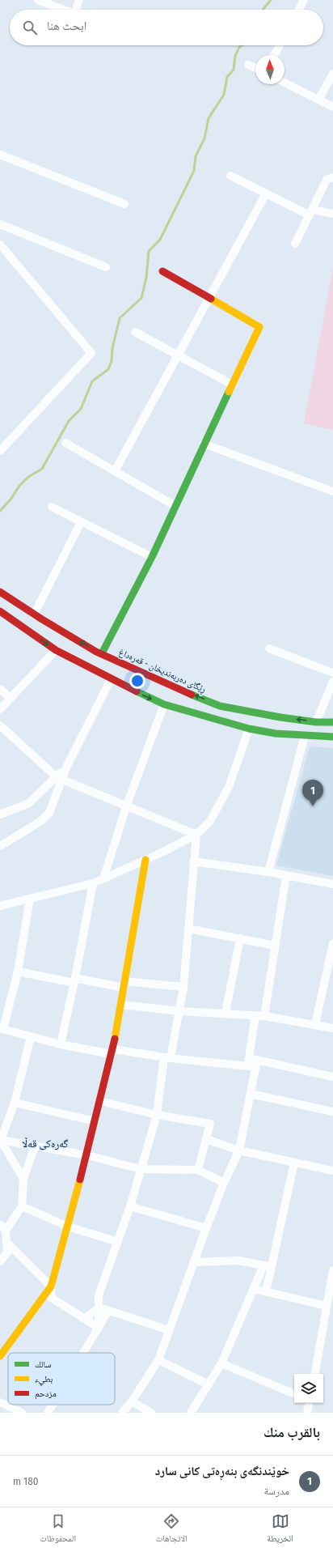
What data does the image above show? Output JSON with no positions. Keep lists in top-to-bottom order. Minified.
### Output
{"streets":{"street":["ڕێگای دەربەندیخان - قەرەداغ"]},"districts":["گەرەکی قەڵا"],"legend":["سالك","بطيء","مزدحم"],"north":"top","page":{"search":"ابحث هنا","pins":"1","heading":"بالقرب منك","list":[{"mark":"1","name":"خوێندنگەی بنەڕەتی کانی سارد","note":"مدرسة","value":"180 m"}],"nav":["الخريطة","الاتجاهات","المحفوظات"]}}
